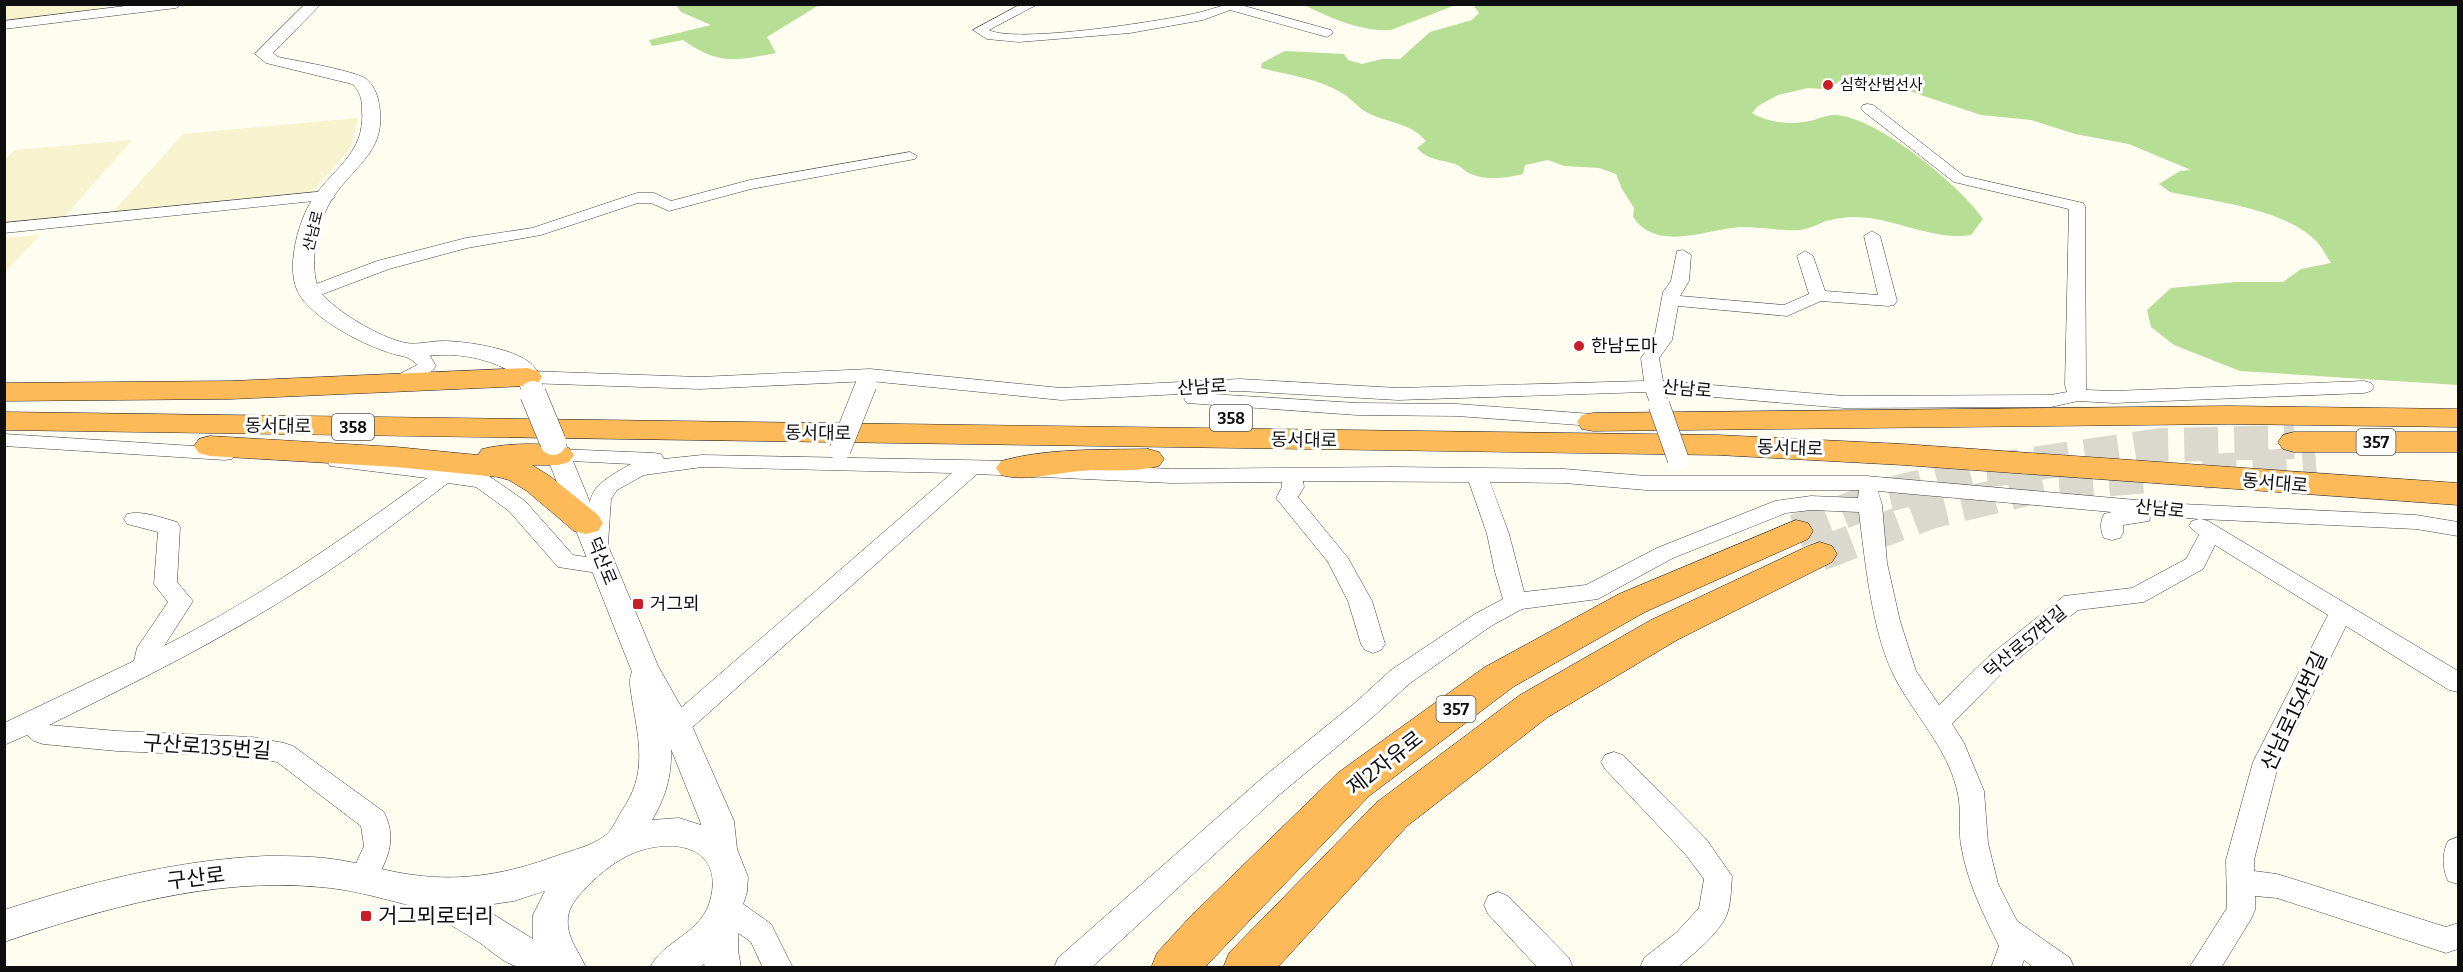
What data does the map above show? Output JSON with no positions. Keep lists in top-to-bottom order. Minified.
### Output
{"streets":{"highway":["358","동서대로","357","제2자유로"],"street":["산남로","덕산로","덕산로57번길","산남로154번길","구산로135번길","구산로"]},"crossings":[["산남로","덕산로"],["구산로135번길","구산로"]],"places":{"other":["심학산법선사","한남도마"],"transit":["거그뫼","거그뫼로터리"]}}
